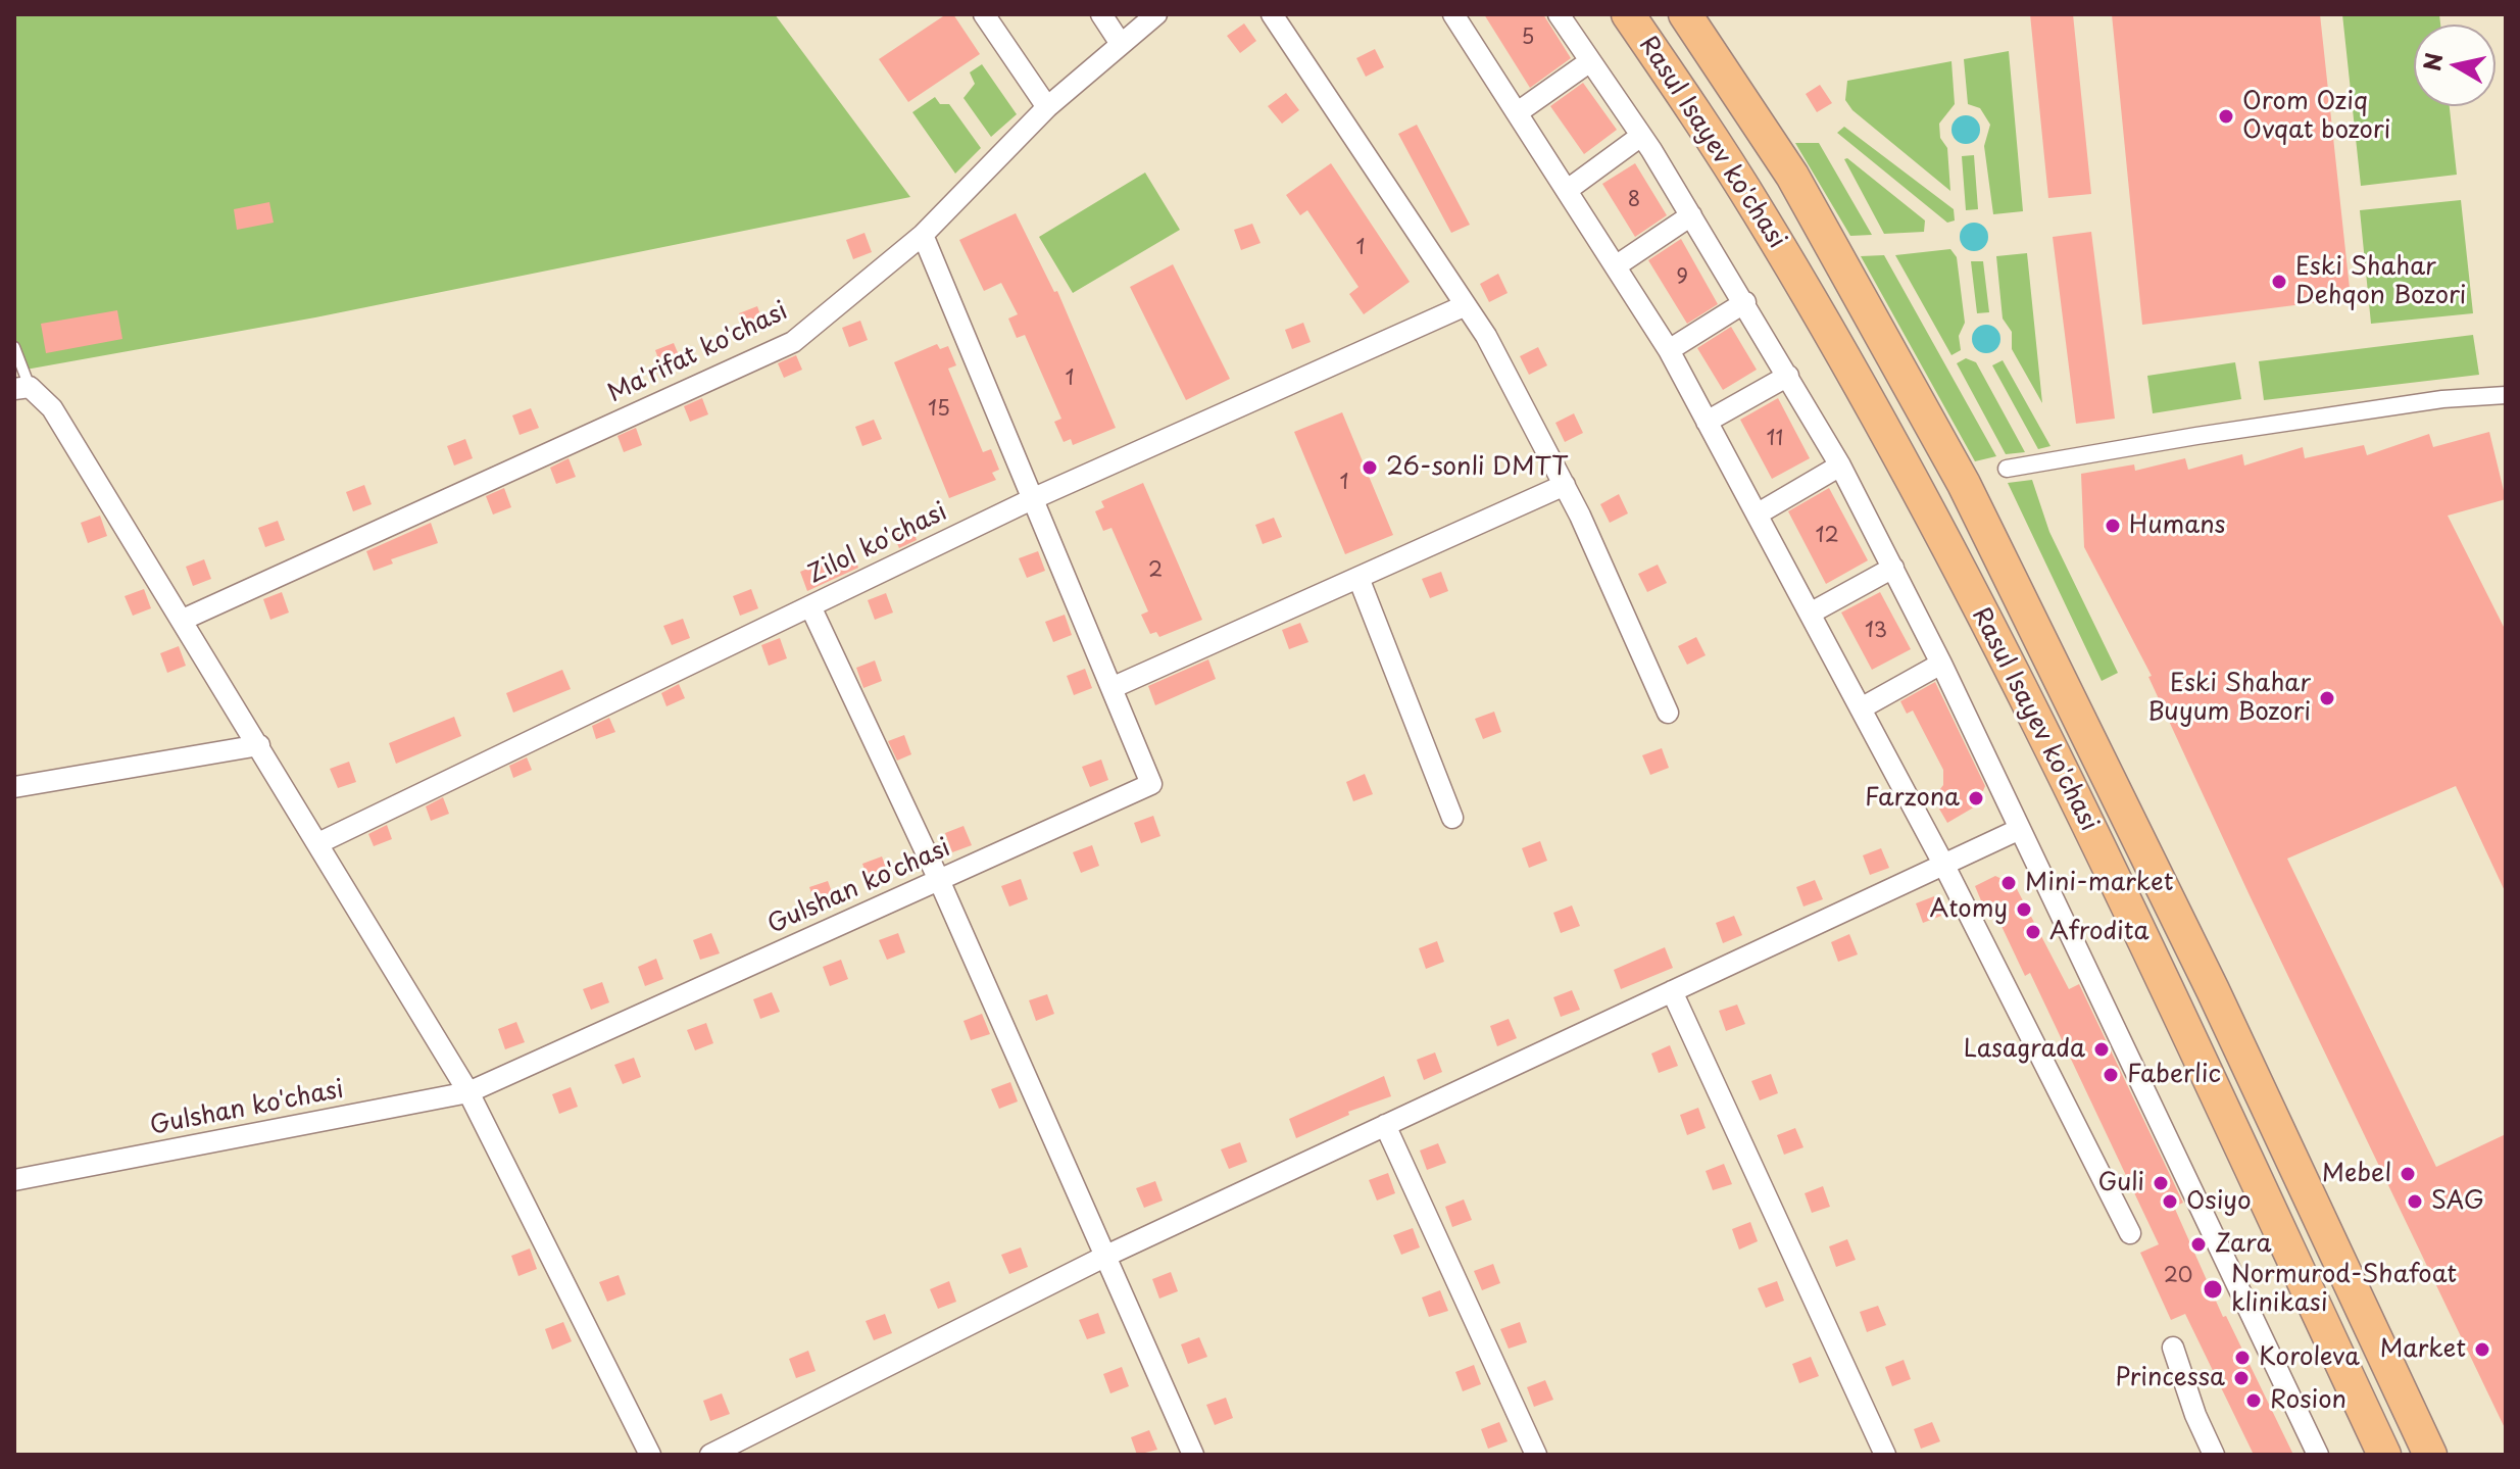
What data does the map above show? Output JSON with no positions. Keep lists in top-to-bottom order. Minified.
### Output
{"streets":{"main road":["Rasul Isayev ko'chasi"],"street":["Ma'rifat ko'chasi","Zilol ko'chasi","Gulshan ko'chasi"]},"crossings":[["Ma'rifat ko'chasi","Gulshan ko'chasi"],["Zilol ko'chasi","Gulshan ko'chasi"]],"places":["Orom Oziq Ovqat bozori","Eski Shahar Dehqon Bozori","26-sonli DMTT","Humans","Eski Shahar Buyum Bozori","Farzona","Mini-market","Atomy","Afrodita","Lasagrada","Faberlic","Mebel","Guli","Osiyo","SAG","Zara","Normurod-Shafoat klinikasi","Market","Koroleva","Princessa","Rosion"],"house_numbers":["5","8","1","9","1","15","11","1","12","2","13","20"],"north":"left"}
